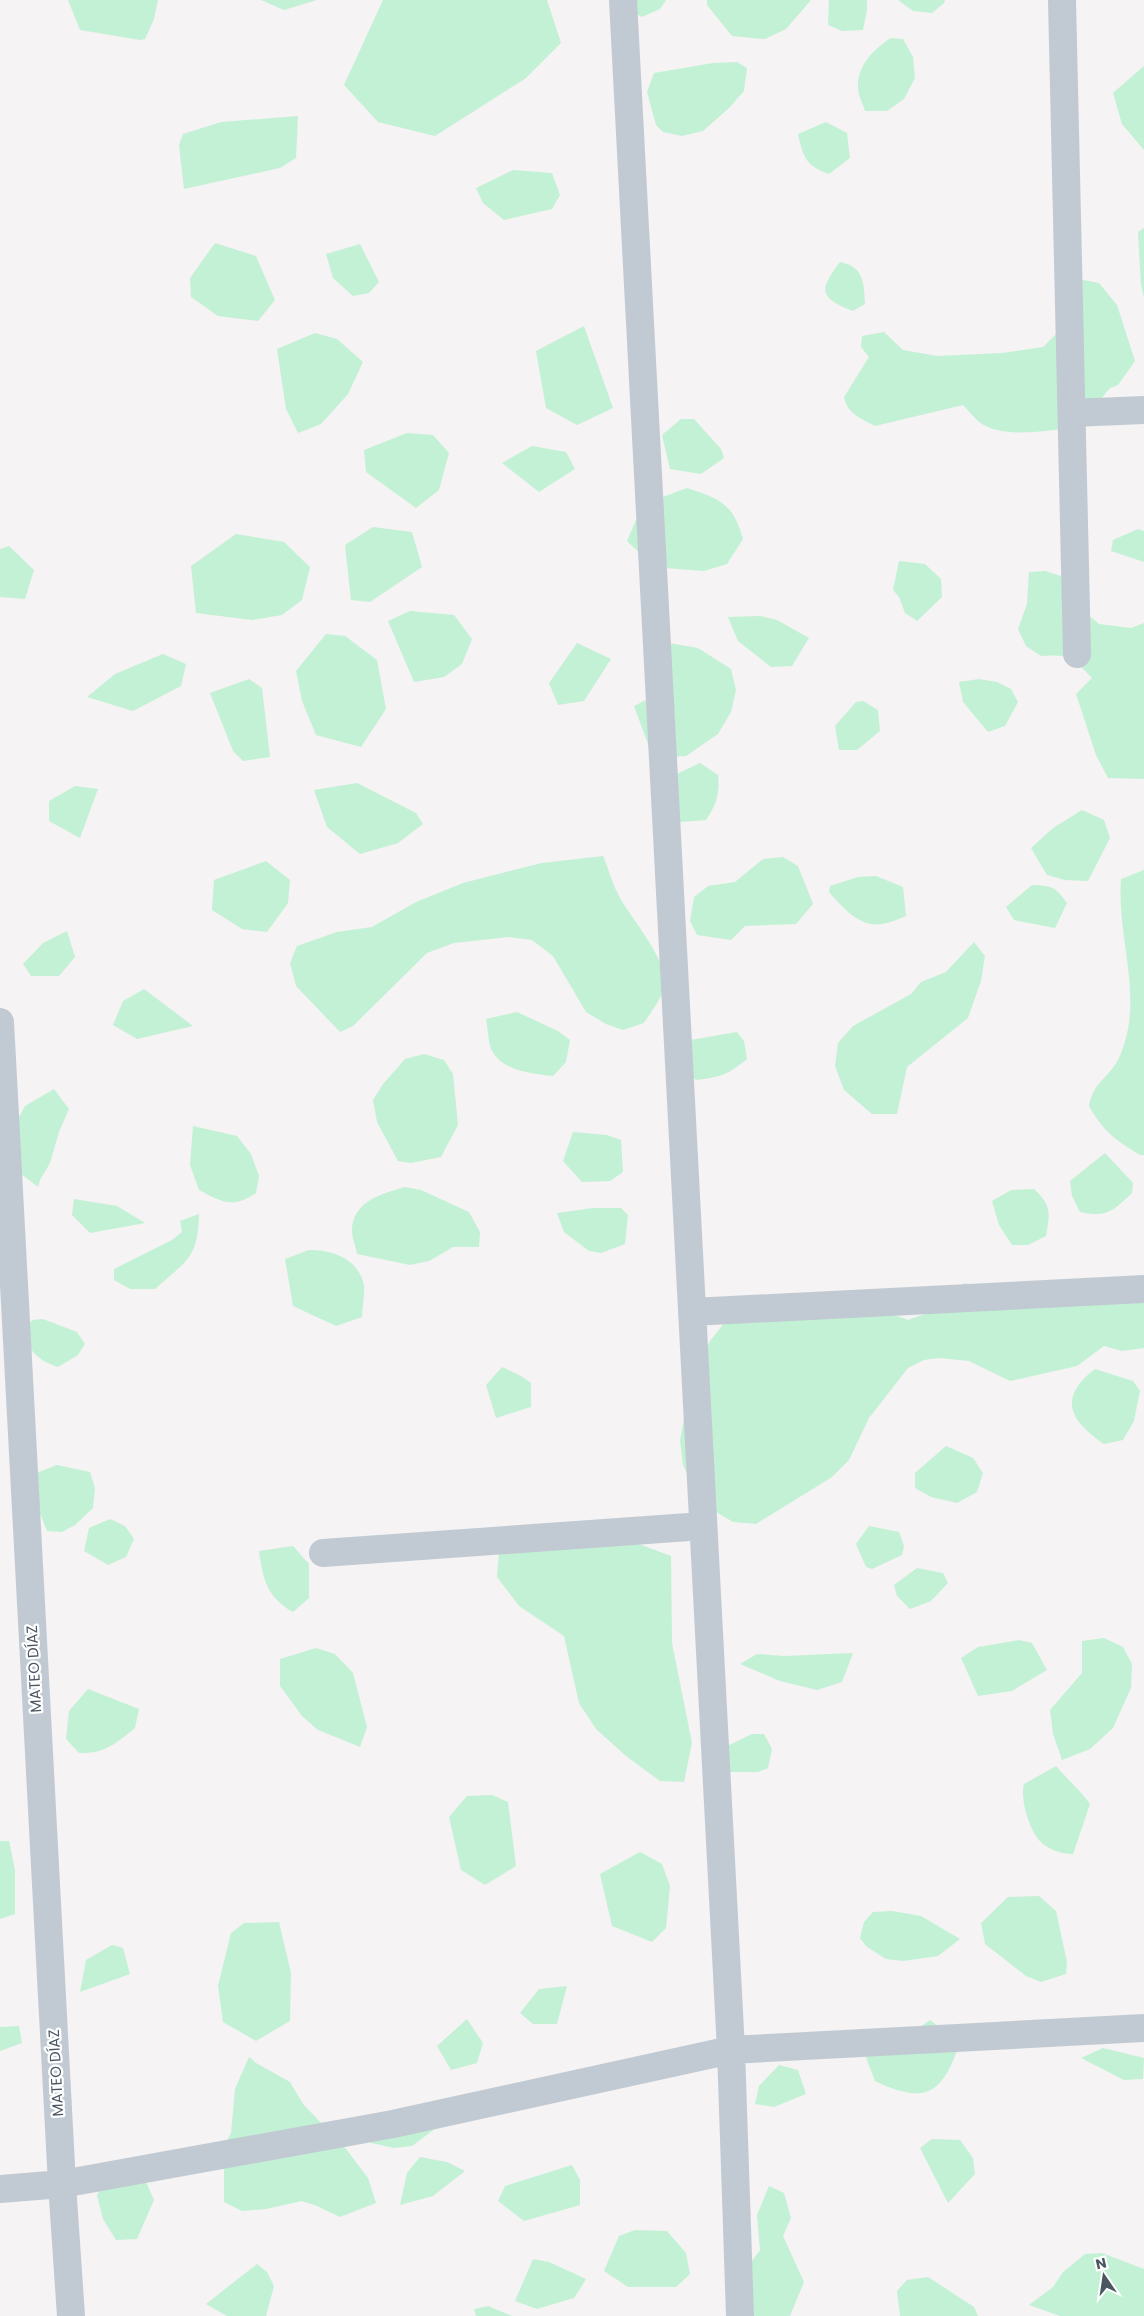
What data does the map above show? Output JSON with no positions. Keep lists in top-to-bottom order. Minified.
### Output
{"streets":{"street":["MATEO DÍAZ"]},"north":"top"}
